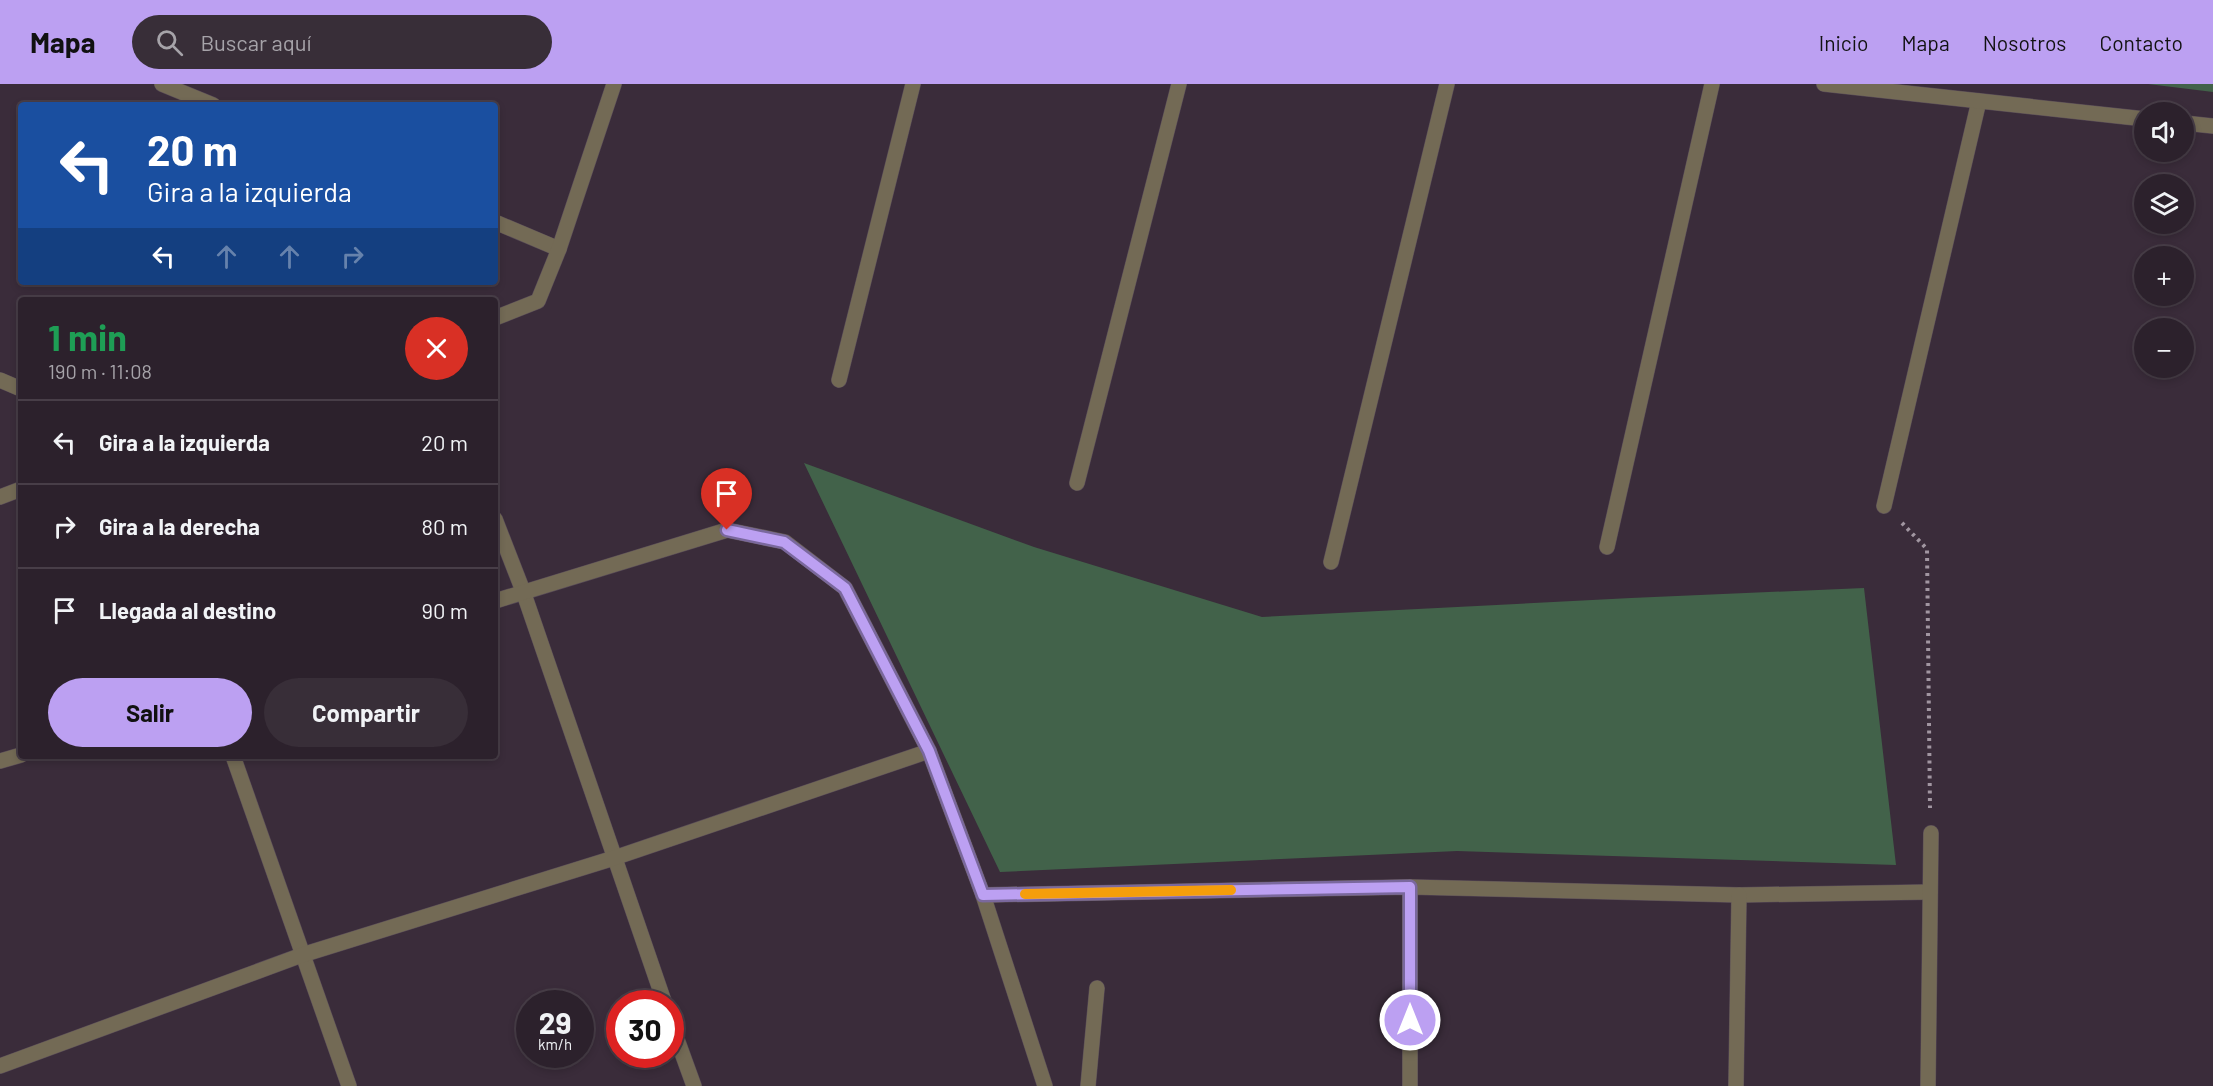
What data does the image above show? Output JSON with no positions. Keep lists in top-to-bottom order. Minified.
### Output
{"page":{"header":"Mapa","search":"Buscar aquí","nav":["Inicio","Mapa","Nosotros","Contacto"],"map_buttons":["+","−"],"turn":["20 m","Gira a la izquierda"],"heading":["1 min","190 m · 11:08"],"list":[{"name":"Gira a la izquierda","value":"20 m"},{"name":"Gira a la derecha","value":"80 m"},{"name":"Llegada al destino","value":"90 m"}],"buttons":["Salir","Compartir"],"speed":"29 km/h","limit":"30"}}
